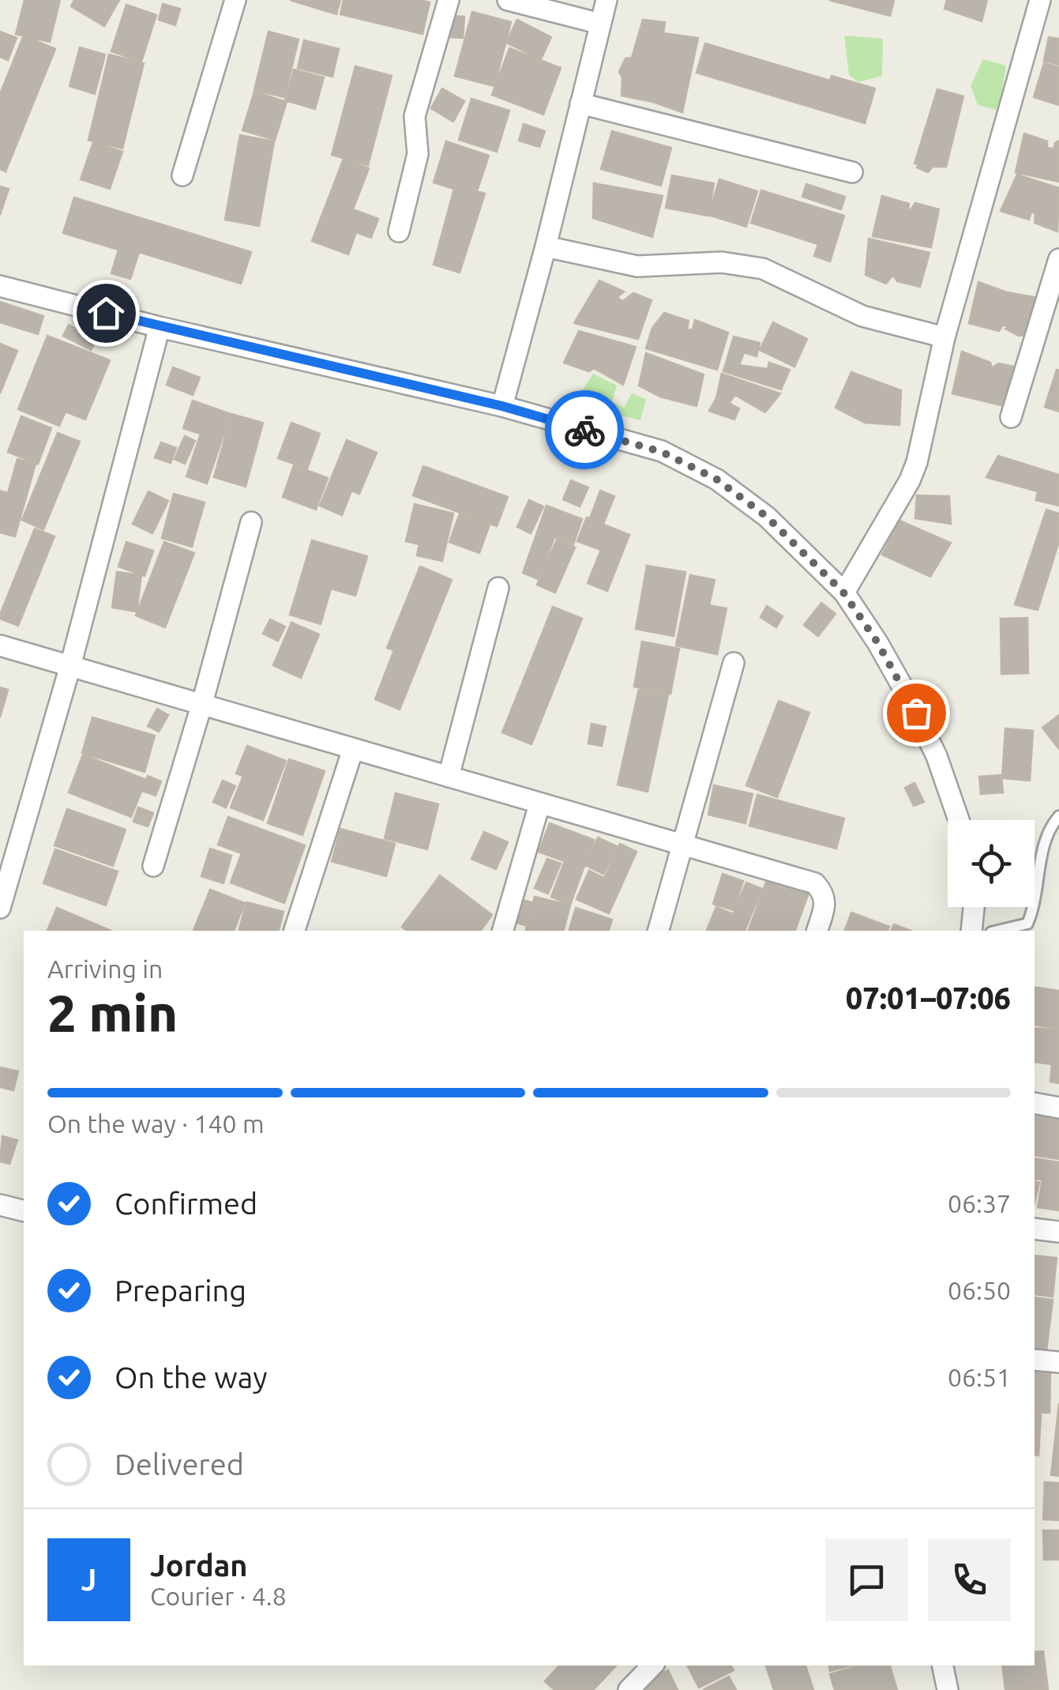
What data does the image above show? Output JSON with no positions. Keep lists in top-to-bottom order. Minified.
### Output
{"page":{"heading":["2 min","Arriving in","07:01–07:06"],"panel":["Jordan","Courier · 4.8"],"bar":"On the way · 140 m","list":[["Confirmed","06:37"],["Preparing","06:50"],["On the way","06:51"],"Delivered"],"round":"J"}}
